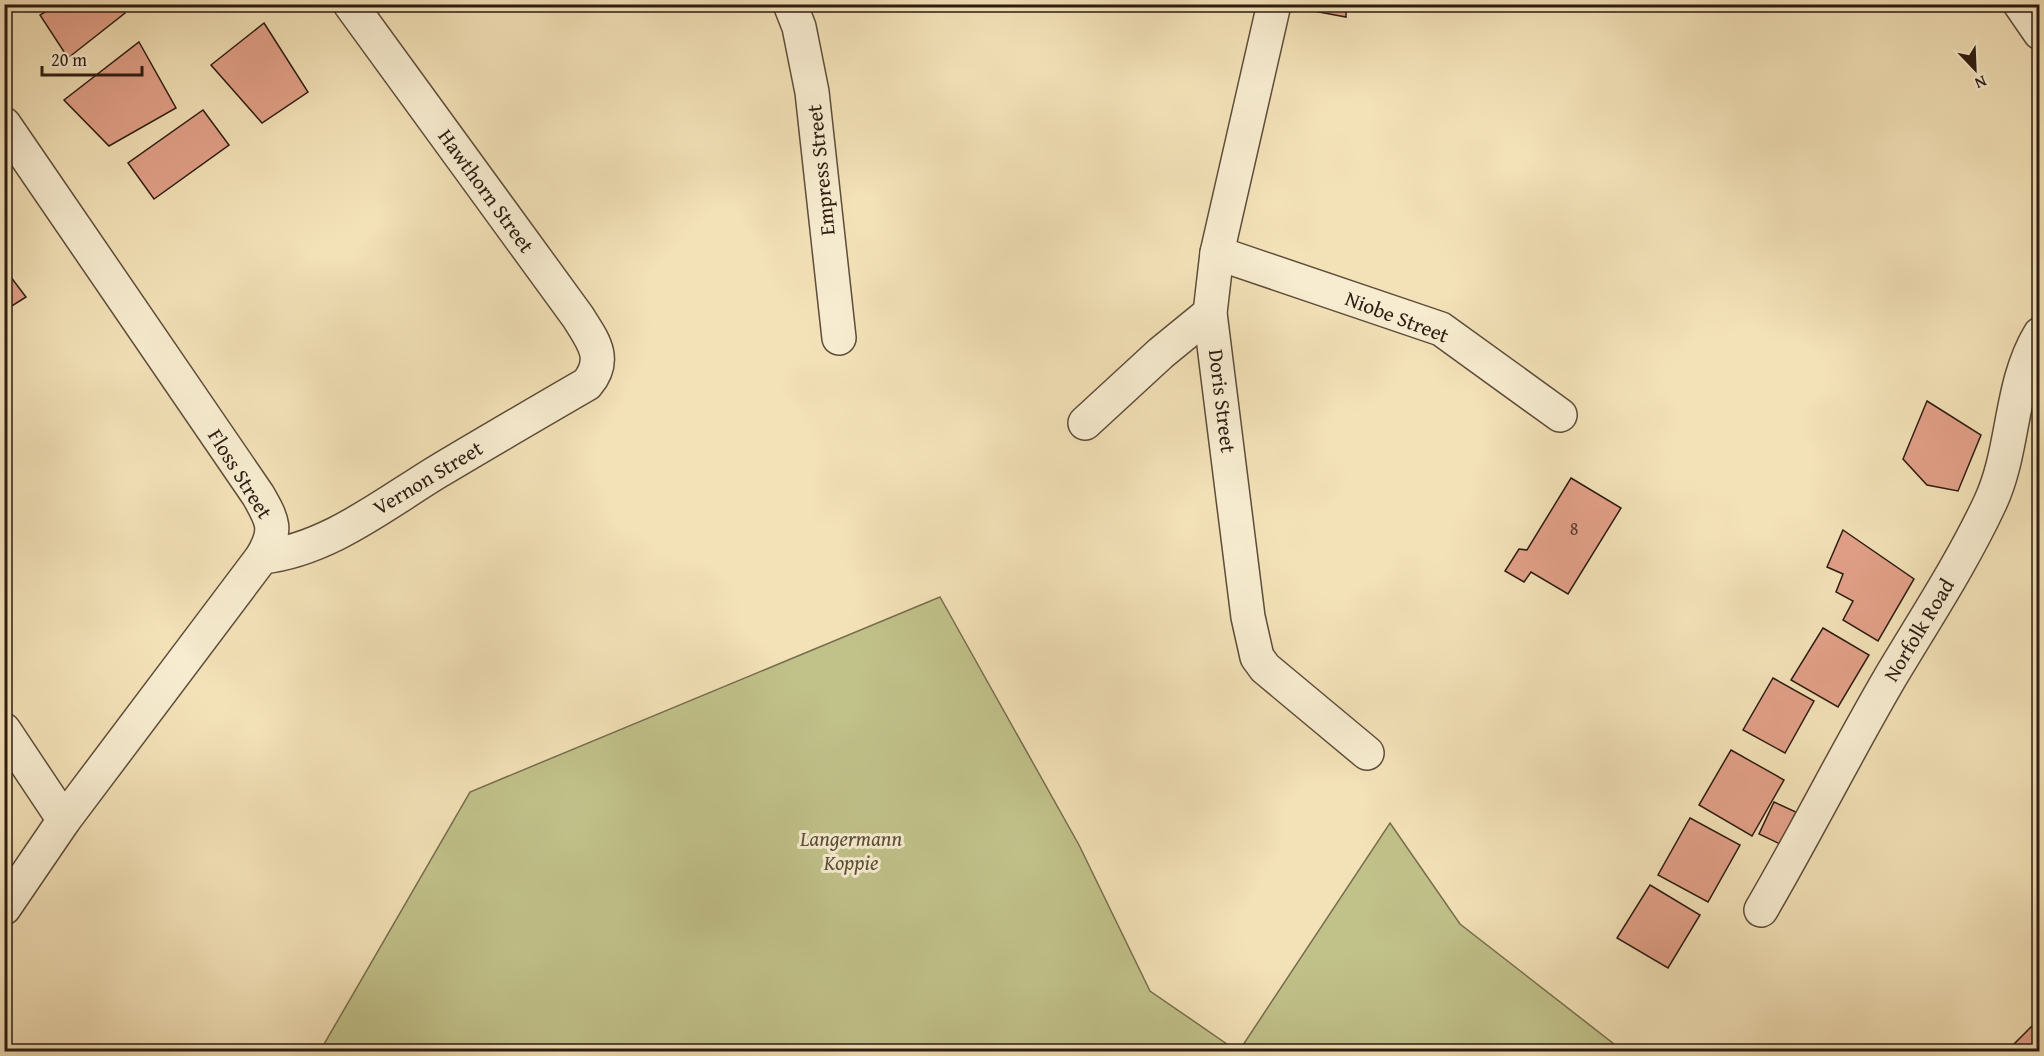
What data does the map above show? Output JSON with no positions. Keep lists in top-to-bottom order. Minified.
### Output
{"streets":{"street":["Empress Street","Hawthorn Street","Niobe Street","Doris Street","Floss Street","Vernon Street","Norfolk Road"]},"crossings":[["Hawthorn Street","Vernon Street"],["Niobe Street","Doris Street"],["Floss Street","Vernon Street"]],"parks":["Langermann Koppie"],"house_numbers":["8"],"scale_bar":"20 m","north":"bottom right"}
